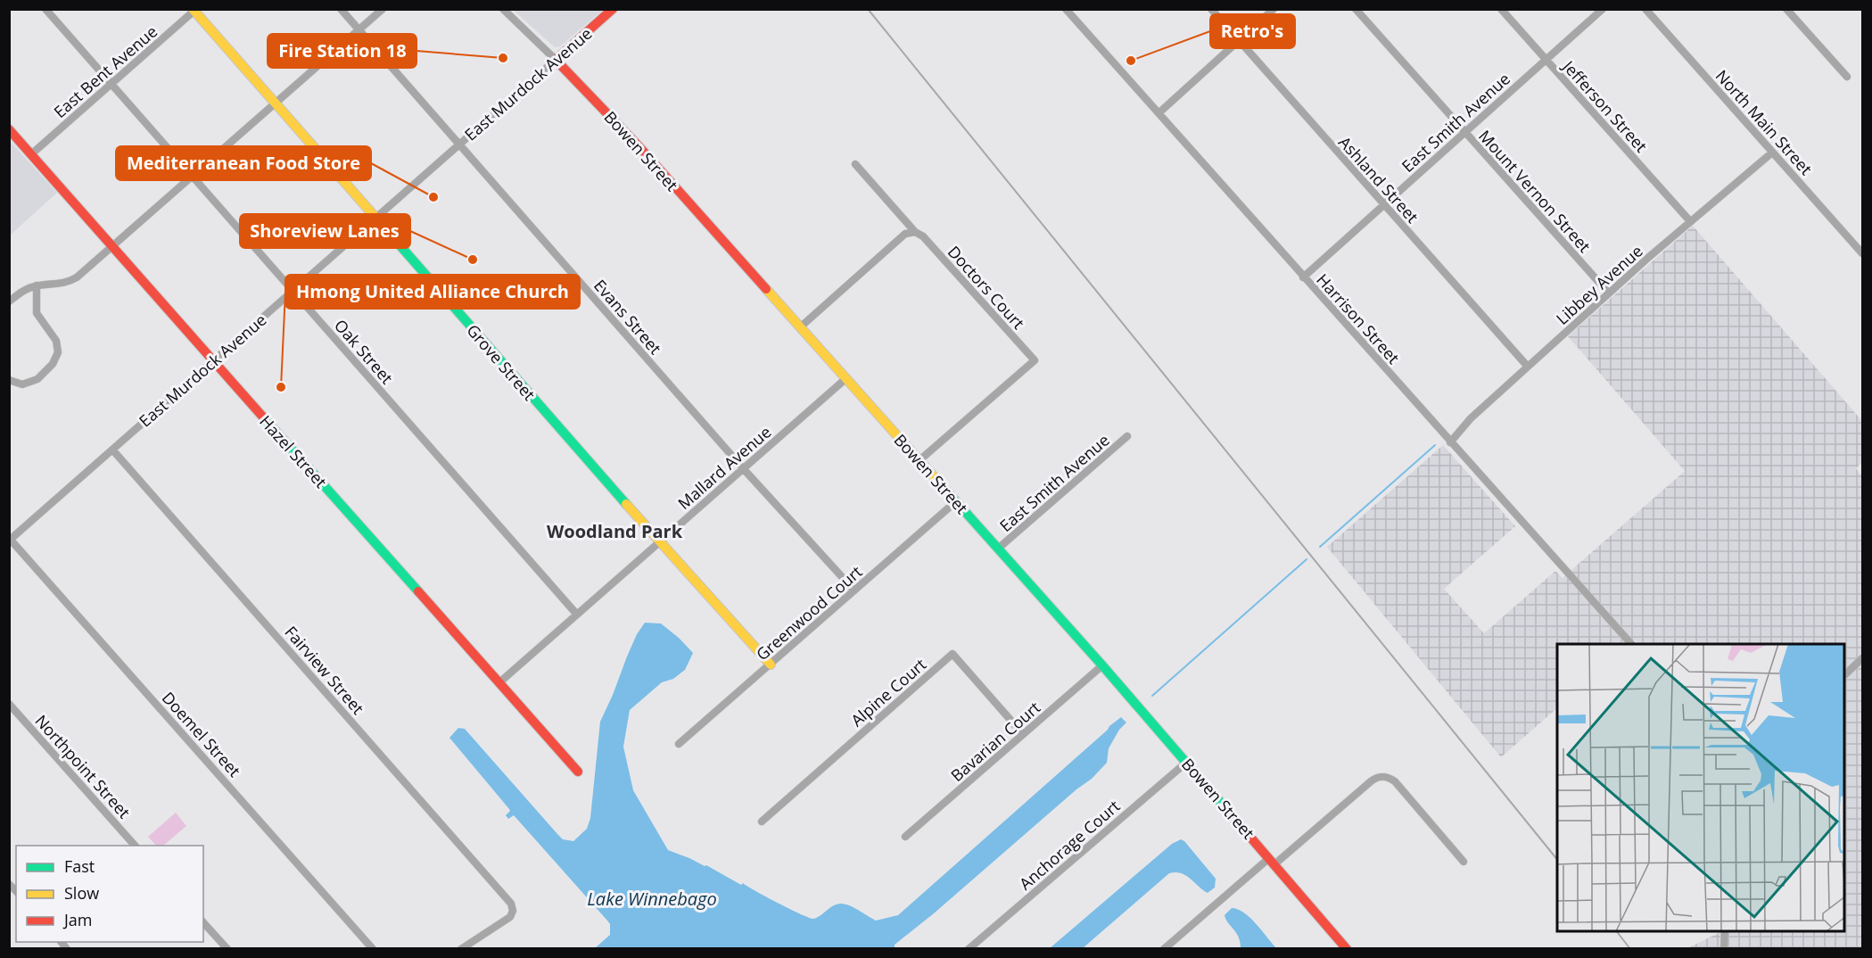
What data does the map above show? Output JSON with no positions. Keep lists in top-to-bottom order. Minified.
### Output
{"streets":{"street":["East Bent Avenue","East Murdock Avenue","Jefferson Street","East Smith Avenue","North Main Street","Bowen Street","Ashland Street","Mount Vernon Street","Libbey Avenue","Doctors Court","Evans Street","Harrison Street","Oak Street","Grove Street","Hazel Street","Mallard Avenue","Greenwood Court","Fairview Street","Alpine Court","Doemel Street","Bavarian Court","Northpoint Street","Anchorage Court"]},"crossings":[["East Bent Avenue","Oak Street"],["East Bent Avenue","Grove Street"],["East Bent Avenue","Hazel Street"],["East Murdock Avenue","Bowen Street"],["East Murdock Avenue","Evans Street"],["East Murdock Avenue","Oak Street"],["East Murdock Avenue","Grove Street"],["East Murdock Avenue","Hazel Street"],["East Murdock Avenue","Fairview Street"],["East Murdock Avenue","Doemel Street"],["Jefferson Street","East Smith Avenue"],["Jefferson Street","Libbey Avenue"],["East Smith Avenue","Bowen Street"],["East Smith Avenue","Ashland Street"],["East Smith Avenue","Mount Vernon Street"],["East Smith Avenue","Harrison Street"],["North Main Street","Libbey Avenue"],["Bowen Street","Doctors Court"],["Bowen Street","Mallard Avenue"],["Bowen Street","Greenwood Court"],["Bowen Street","Bavarian Court"],["Bowen Street","Anchorage Court"],["Ashland Street","Libbey Avenue"],["Mount Vernon Street","Libbey Avenue"],["Libbey Avenue","Harrison Street"],["Evans Street","Mallard Avenue"],["Evans Street","Greenwood Court"],["Oak Street","Mallard Avenue"],["Grove Street","Mallard Avenue"],["Grove Street","Greenwood Court"],["Hazel Street","Mallard Avenue"],["Alpine Court","Bavarian Court"]],"districts":["Woodland Park"],"water":["Lake Winnebago"],"places":["Fire Station 18","Retro's","Mediterranean Food Store","Shoreview Lanes","Hmong United Alliance Church"],"legend":["Fast","Slow","Jam"]}
